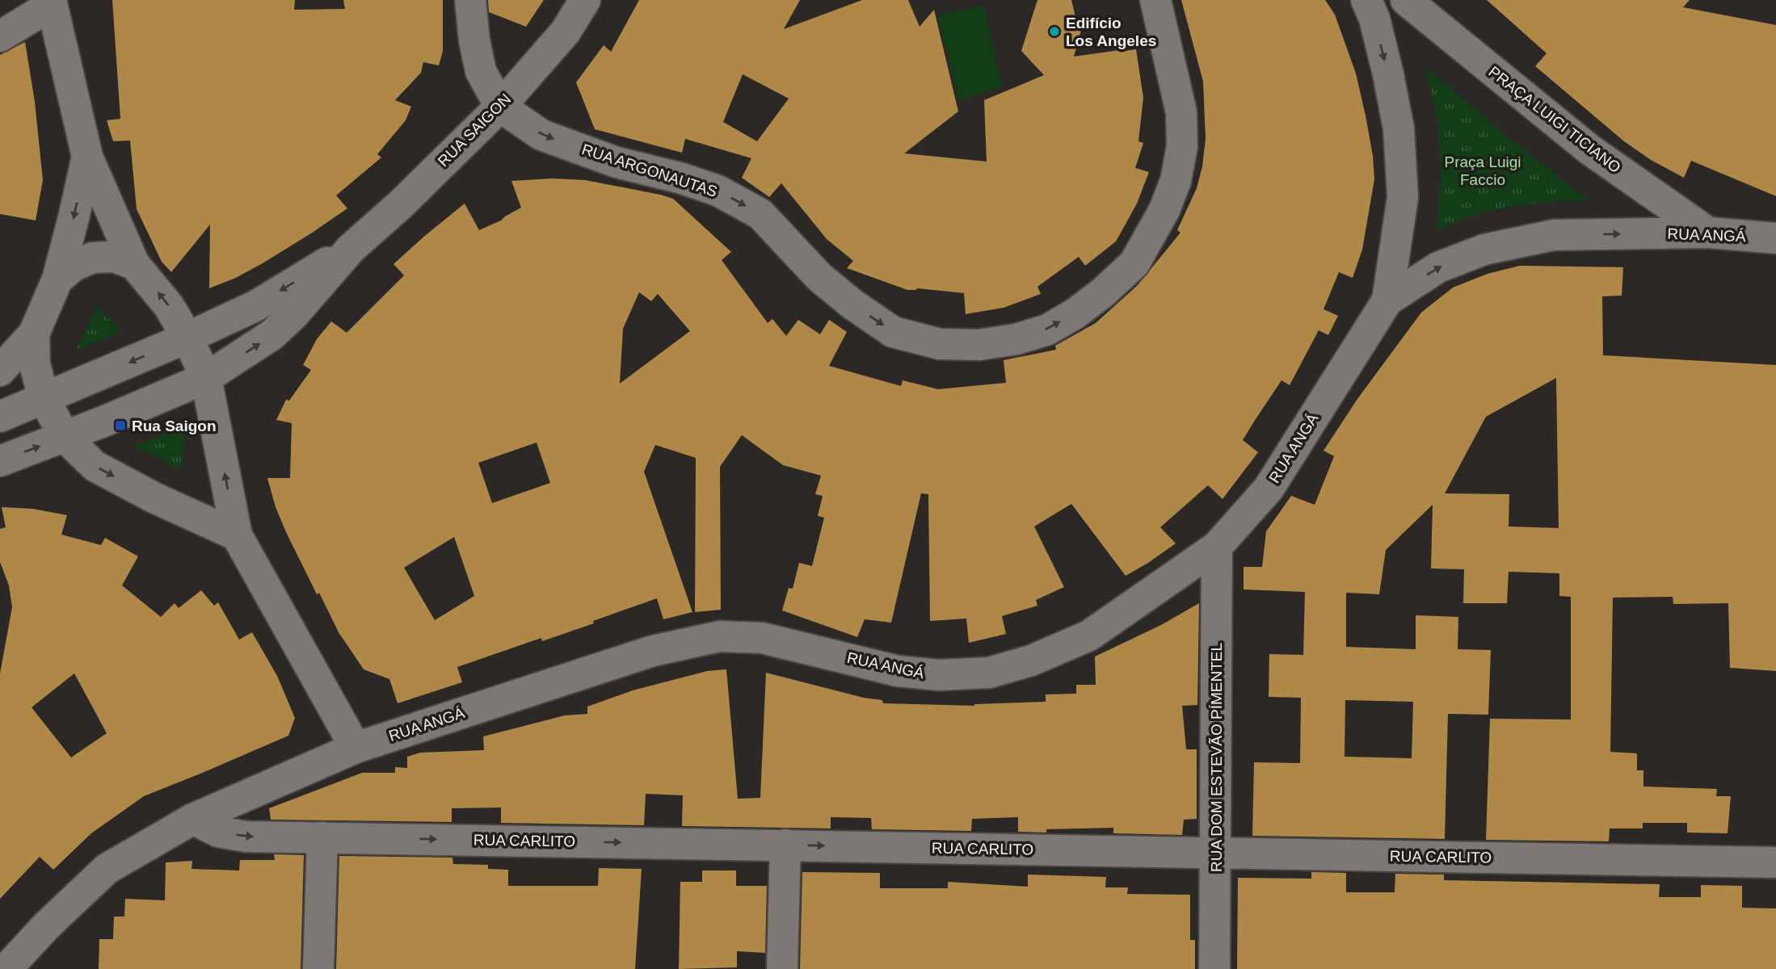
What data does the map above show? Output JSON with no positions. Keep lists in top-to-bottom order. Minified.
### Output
{"streets":{"street":["PRAÇA LUIGI TICIANO","RUA SAIGON","RUA ARGONAUTAS","RUA ANGÁ","RUA DOM ESTEVÃO PÍMENTEL","RUA CARLITO"]},"crossings":[["PRAÇA LUIGI TICIANO","RUA ANGÁ"],["RUA SAIGON","RUA ARGONAUTAS"],["RUA ANGÁ","RUA DOM ESTEVÃO PÍMENTEL"],["RUA ANGÁ","RUA CARLITO"],["RUA DOM ESTEVÃO PÍMENTEL","RUA CARLITO"]],"one_way":["RUA CARLITO"],"parks":["Praça Luigi Faccio"],"places":{"other":["Edifício Los Angeles"],"transit":["Rua Saigon"]}}
